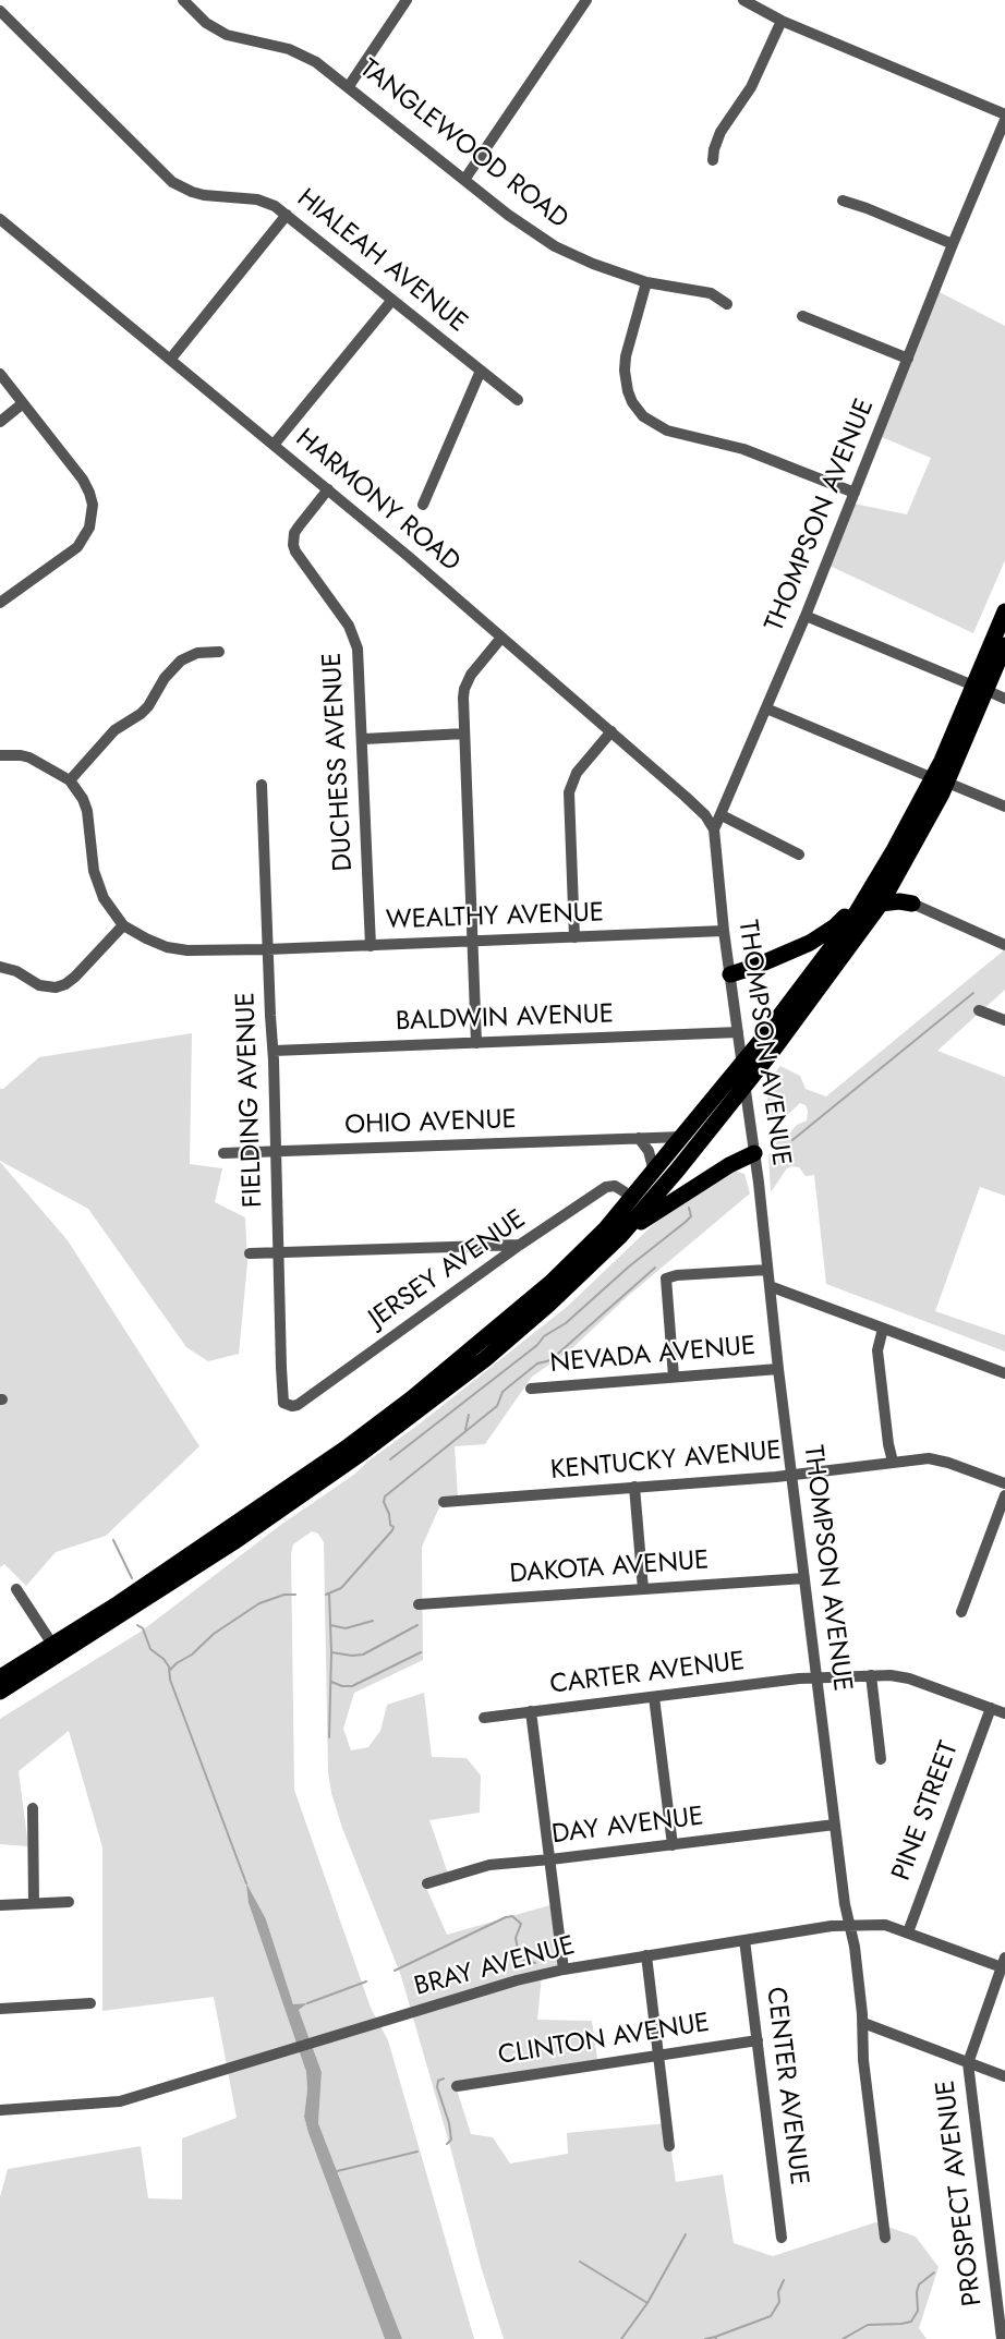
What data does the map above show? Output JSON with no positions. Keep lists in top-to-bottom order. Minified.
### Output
{"streets":{"street":["TANGLEWOOD ROAD","HIALEAH AVENUE","HARMONY ROAD","THOMPSON AVENUE","DUCHESS AVENUE","WEALTHY AVENUE","BALDWIN AVENUE","FIELDING AVENUE","OHIO AVENUE","JERSEY AVENUE","NEVADA AVENUE","KENTUCKY AVENUE","DAKOTA AVENUE","CARTER AVENUE","PINE STREET","DAY AVENUE","BRAY AVENUE","CLINTON AVENUE","CENTER AVENUE","PROSPECT AVENUE"]},"crossings":[["HARMONY ROAD","THOMPSON AVENUE"],["HARMONY ROAD","DUCHESS AVENUE"],["THOMPSON AVENUE","WEALTHY AVENUE"],["THOMPSON AVENUE","BALDWIN AVENUE"],["THOMPSON AVENUE","NEVADA AVENUE"],["THOMPSON AVENUE","KENTUCKY AVENUE"],["THOMPSON AVENUE","DAKOTA AVENUE"],["THOMPSON AVENUE","CARTER AVENUE"],["THOMPSON AVENUE","DAY AVENUE"],["THOMPSON AVENUE","BRAY AVENUE"],["DUCHESS AVENUE","WEALTHY AVENUE"],["WEALTHY AVENUE","FIELDING AVENUE"],["BALDWIN AVENUE","FIELDING AVENUE"],["FIELDING AVENUE","OHIO AVENUE"],["FIELDING AVENUE","JERSEY AVENUE"],["CARTER AVENUE","PINE STREET"],["PINE STREET","BRAY AVENUE"],["BRAY AVENUE","CENTER AVENUE"],["BRAY AVENUE","PROSPECT AVENUE"],["CLINTON AVENUE","CENTER AVENUE"]]}
